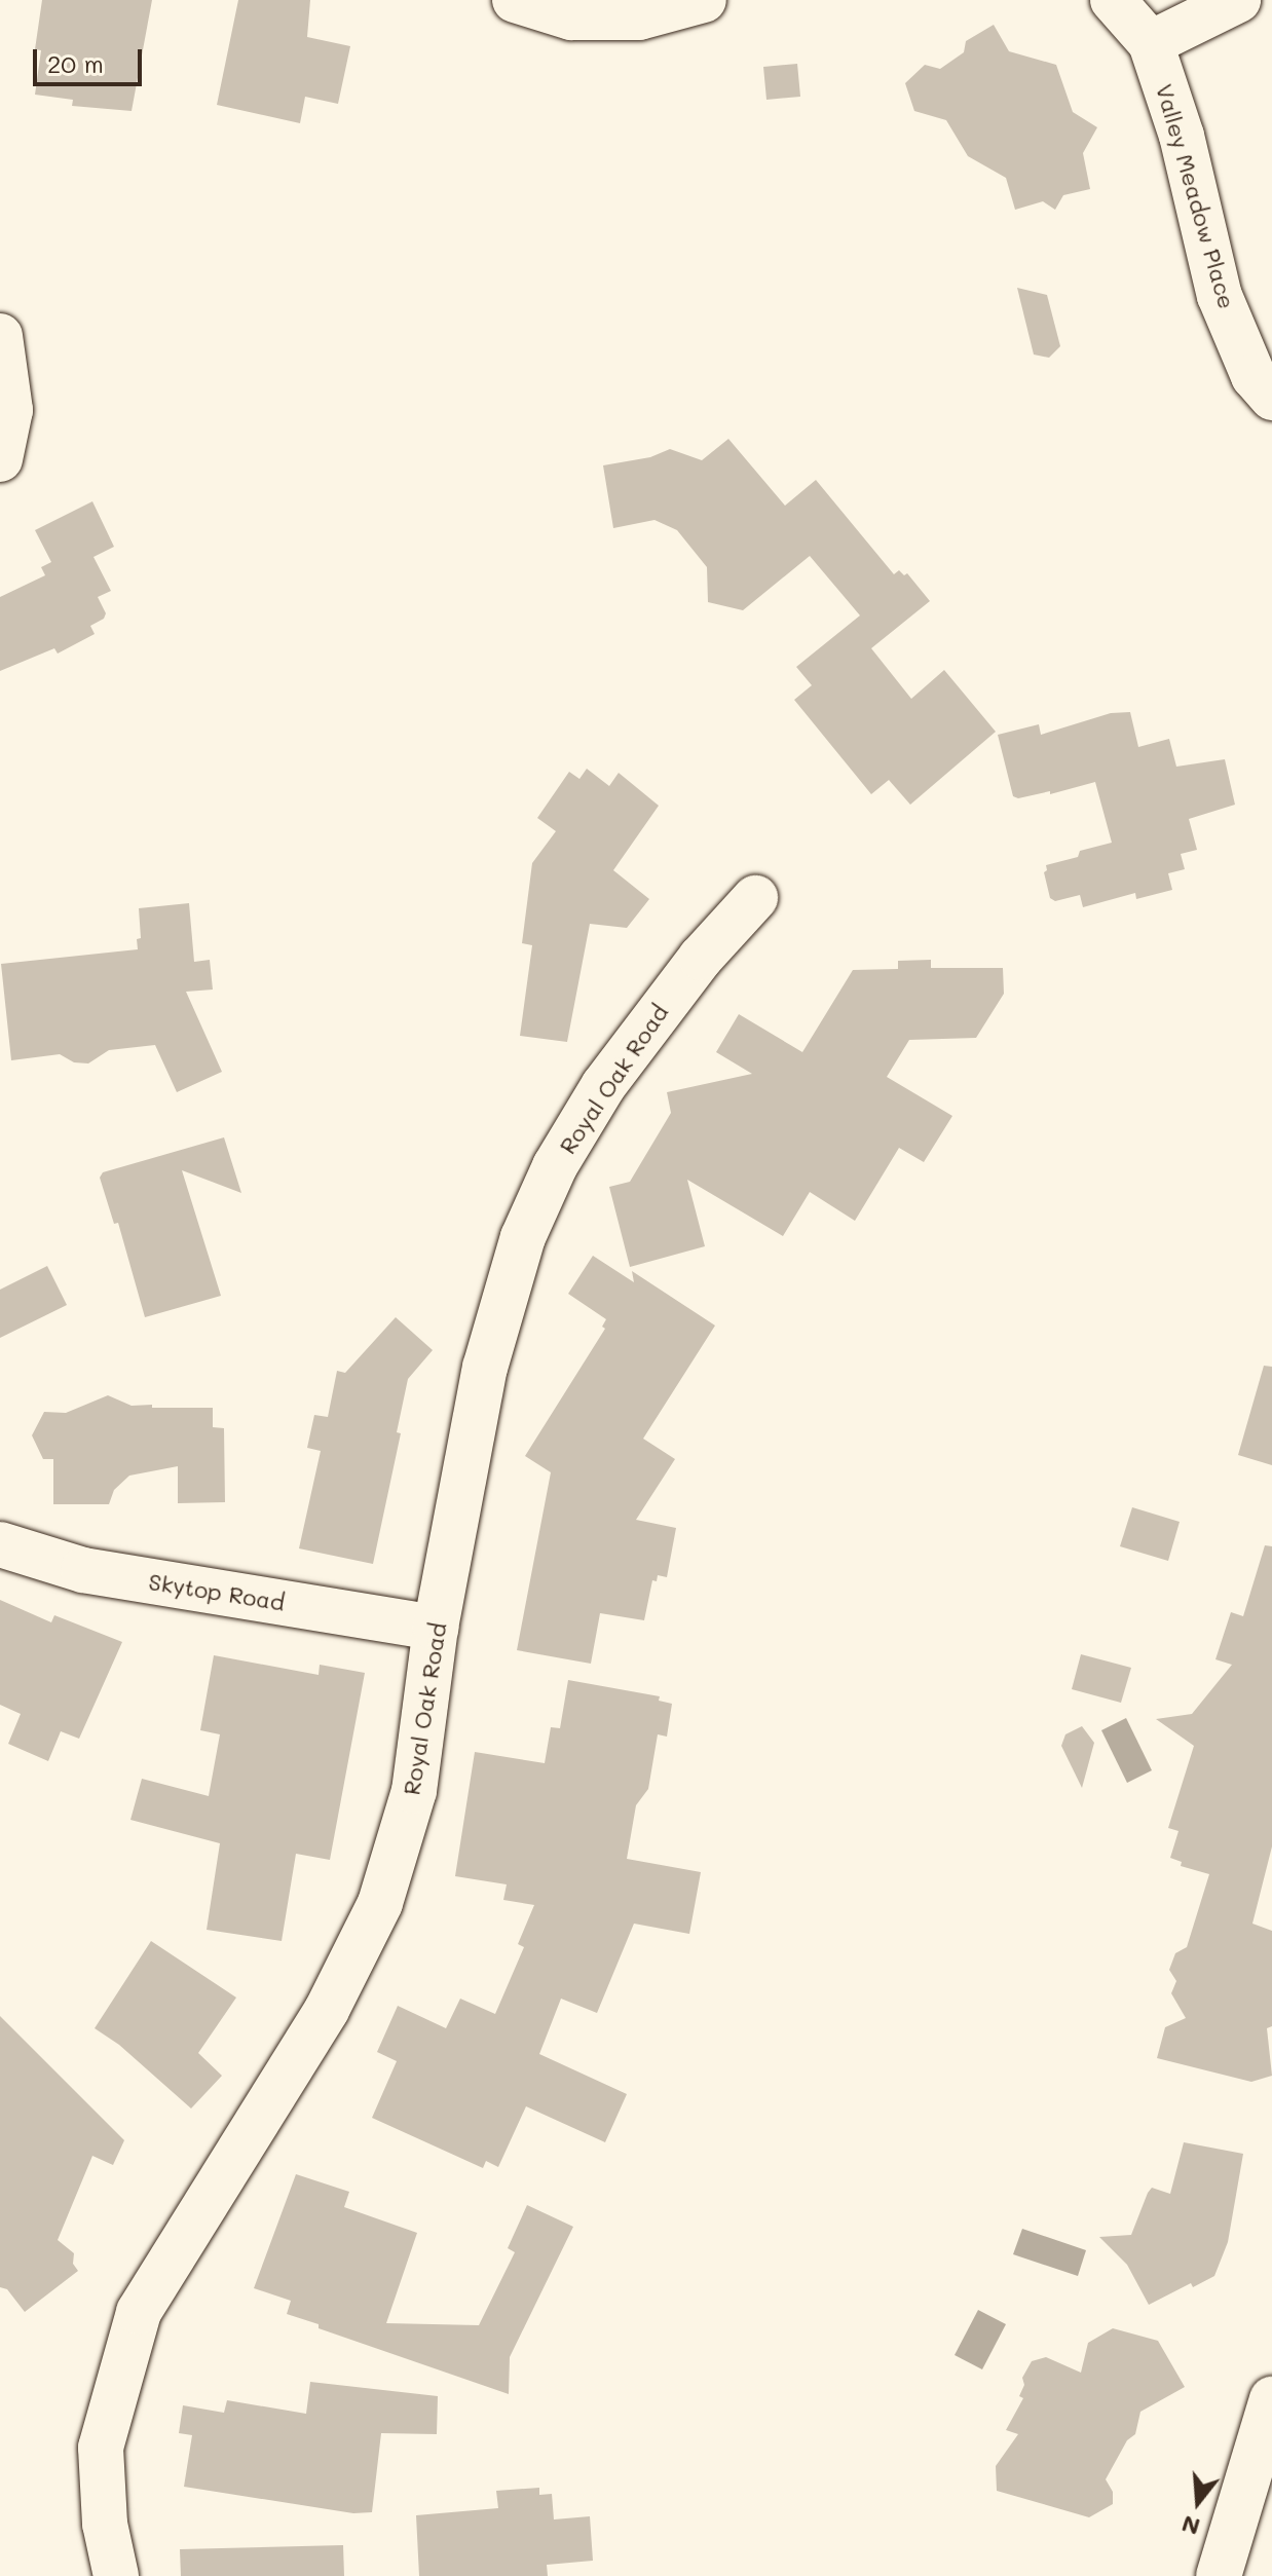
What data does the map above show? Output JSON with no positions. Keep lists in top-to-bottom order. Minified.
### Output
{"streets":{"street":["Valley Meadow Place","Royal Oak Road","Skytop Road"]},"crossings":[["Royal Oak Road","Skytop Road"]],"scale_bar":"20 m","north":"bottom"}
